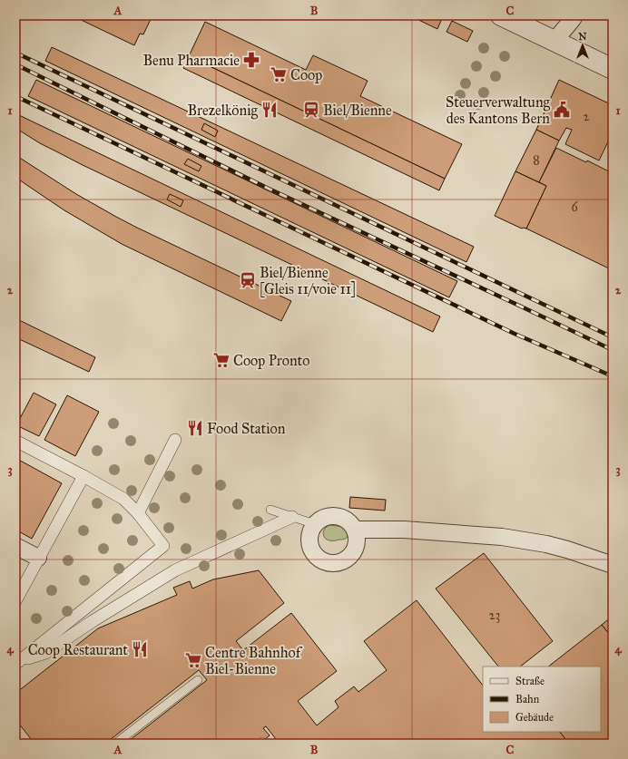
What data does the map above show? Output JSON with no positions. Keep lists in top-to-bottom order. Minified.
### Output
{"places":{"pharmacy":["Benu Pharmacie"],"supermarket":["Coop","Coop Pronto","Centre Bahnhof Biel-Bienne"],"restaurant":["Brezelkönig","Food Station","Coop Restaurant"],"station":["Biel/Bienne","Biel/Bienne [Gleis 11/voie 11]"],"public building":["Steuerverwaltung des Kantons Bern"]},"house_numbers":["2","8","6","23"],"legend":["Straße","Bahn","Gebäude"],"north":"top","grid":{"columns":["A","B","C"],"rows":["1","2","3","4"]}}
